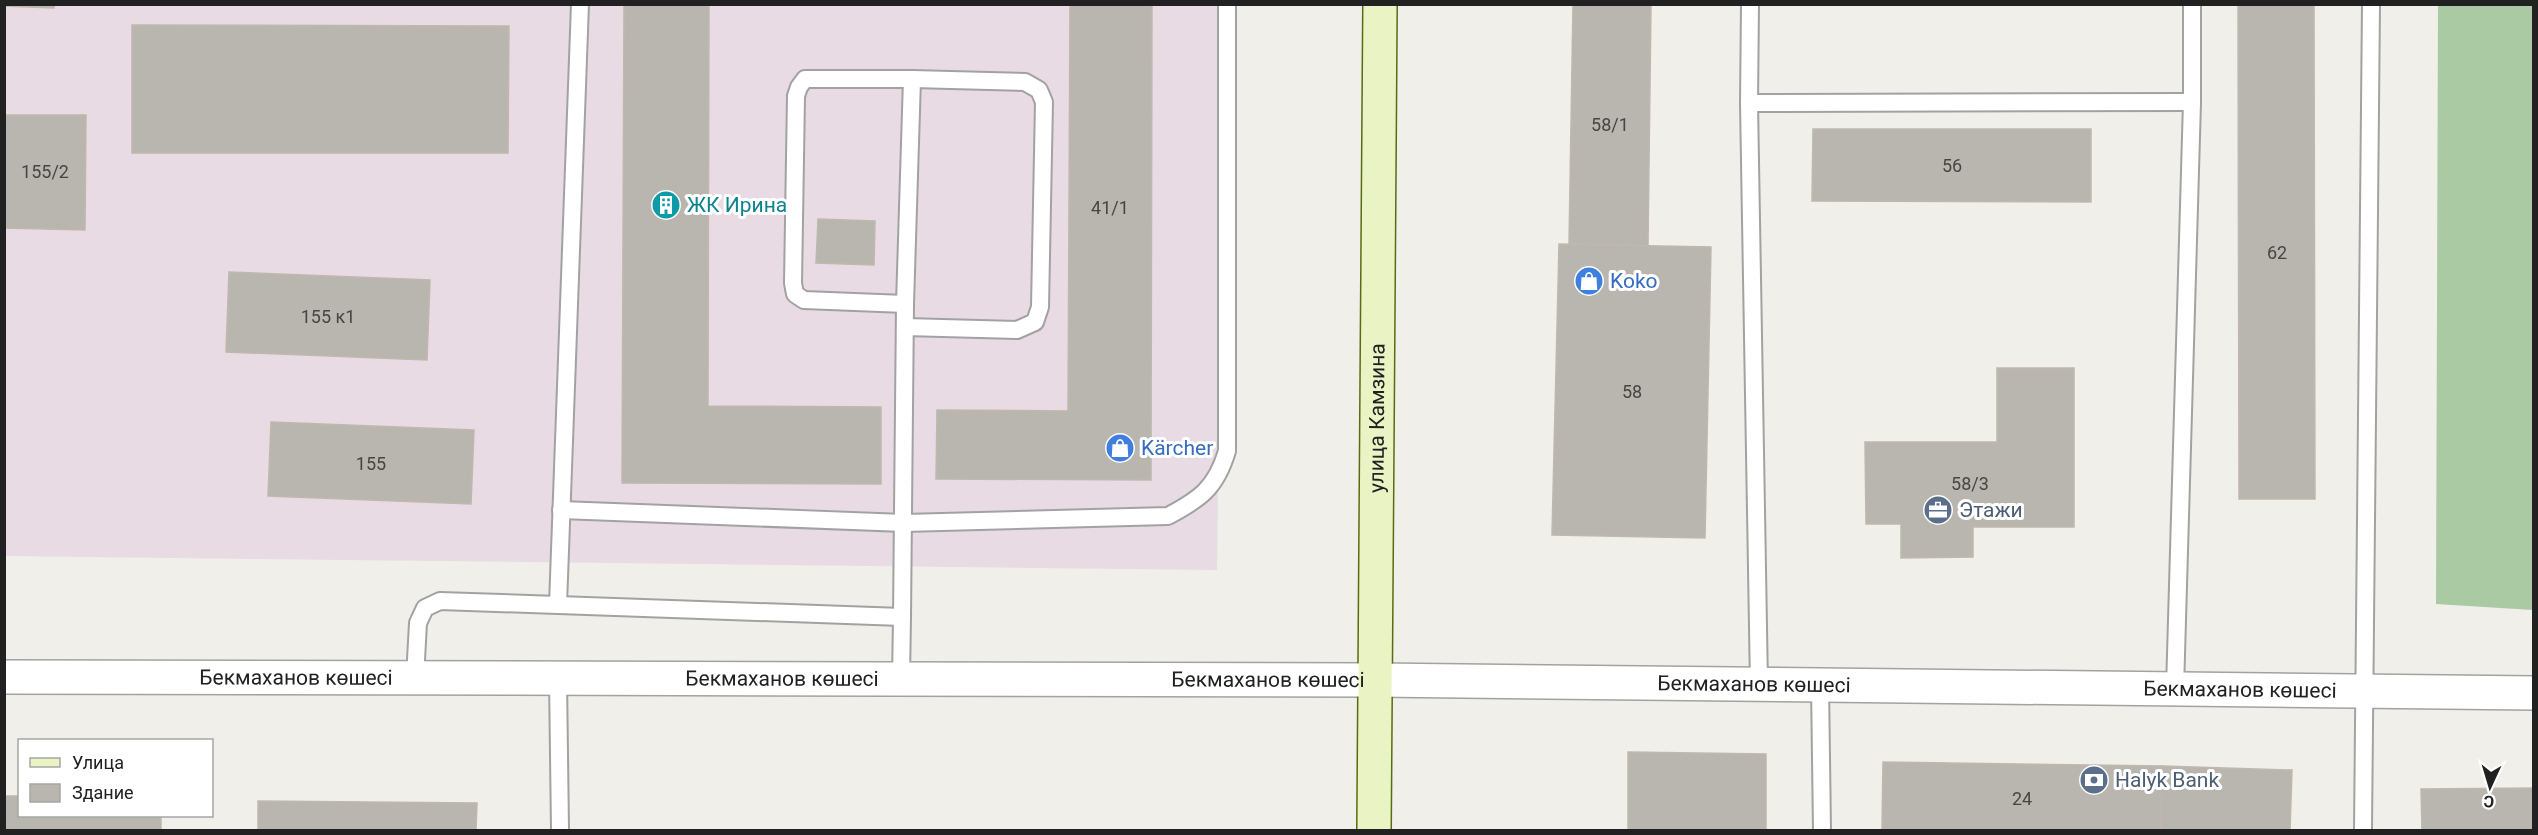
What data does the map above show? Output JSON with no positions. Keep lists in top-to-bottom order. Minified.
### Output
{"streets":{"main road":["улица Камзина"],"street":["Бекмаханов көшесі"]},"crossings":[["улица Камзина","Бекмаханов көшесі"]],"places":{"building":["ЖК Ирина"],"shop":["Koko","Kärcher"],"office":["Этажи"],"bank":["Halyk Bank"]},"house_numbers":["58/1","56","155/2","41/1","62","155 к1","58","155","58/3","24"],"legend":["Улица","Здание"],"north":"bottom"}
